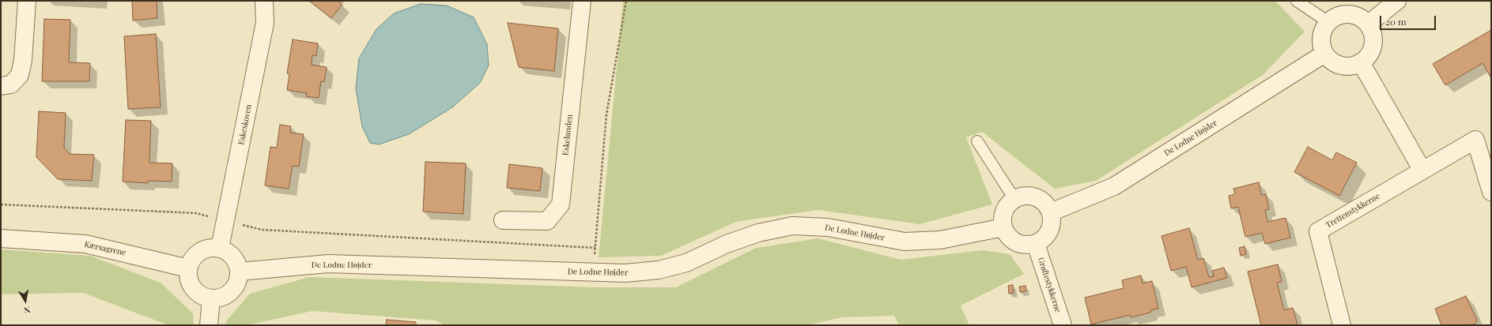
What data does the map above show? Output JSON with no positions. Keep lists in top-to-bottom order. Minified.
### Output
{"streets":{"street":["Eskeskoven","Eskelunden","De Lodne Højder","Trettenstykkerne","Kærsagrene","Grøftestykkerne"]},"crossings":[["Eskeskoven","De Lodne Højder"],["Eskeskoven","Kærsagrene"],["De Lodne Højder","Kærsagrene"],["De Lodne Højder","Grøftestykkerne"]],"scale_bar":"20 m","north":"bottom"}
